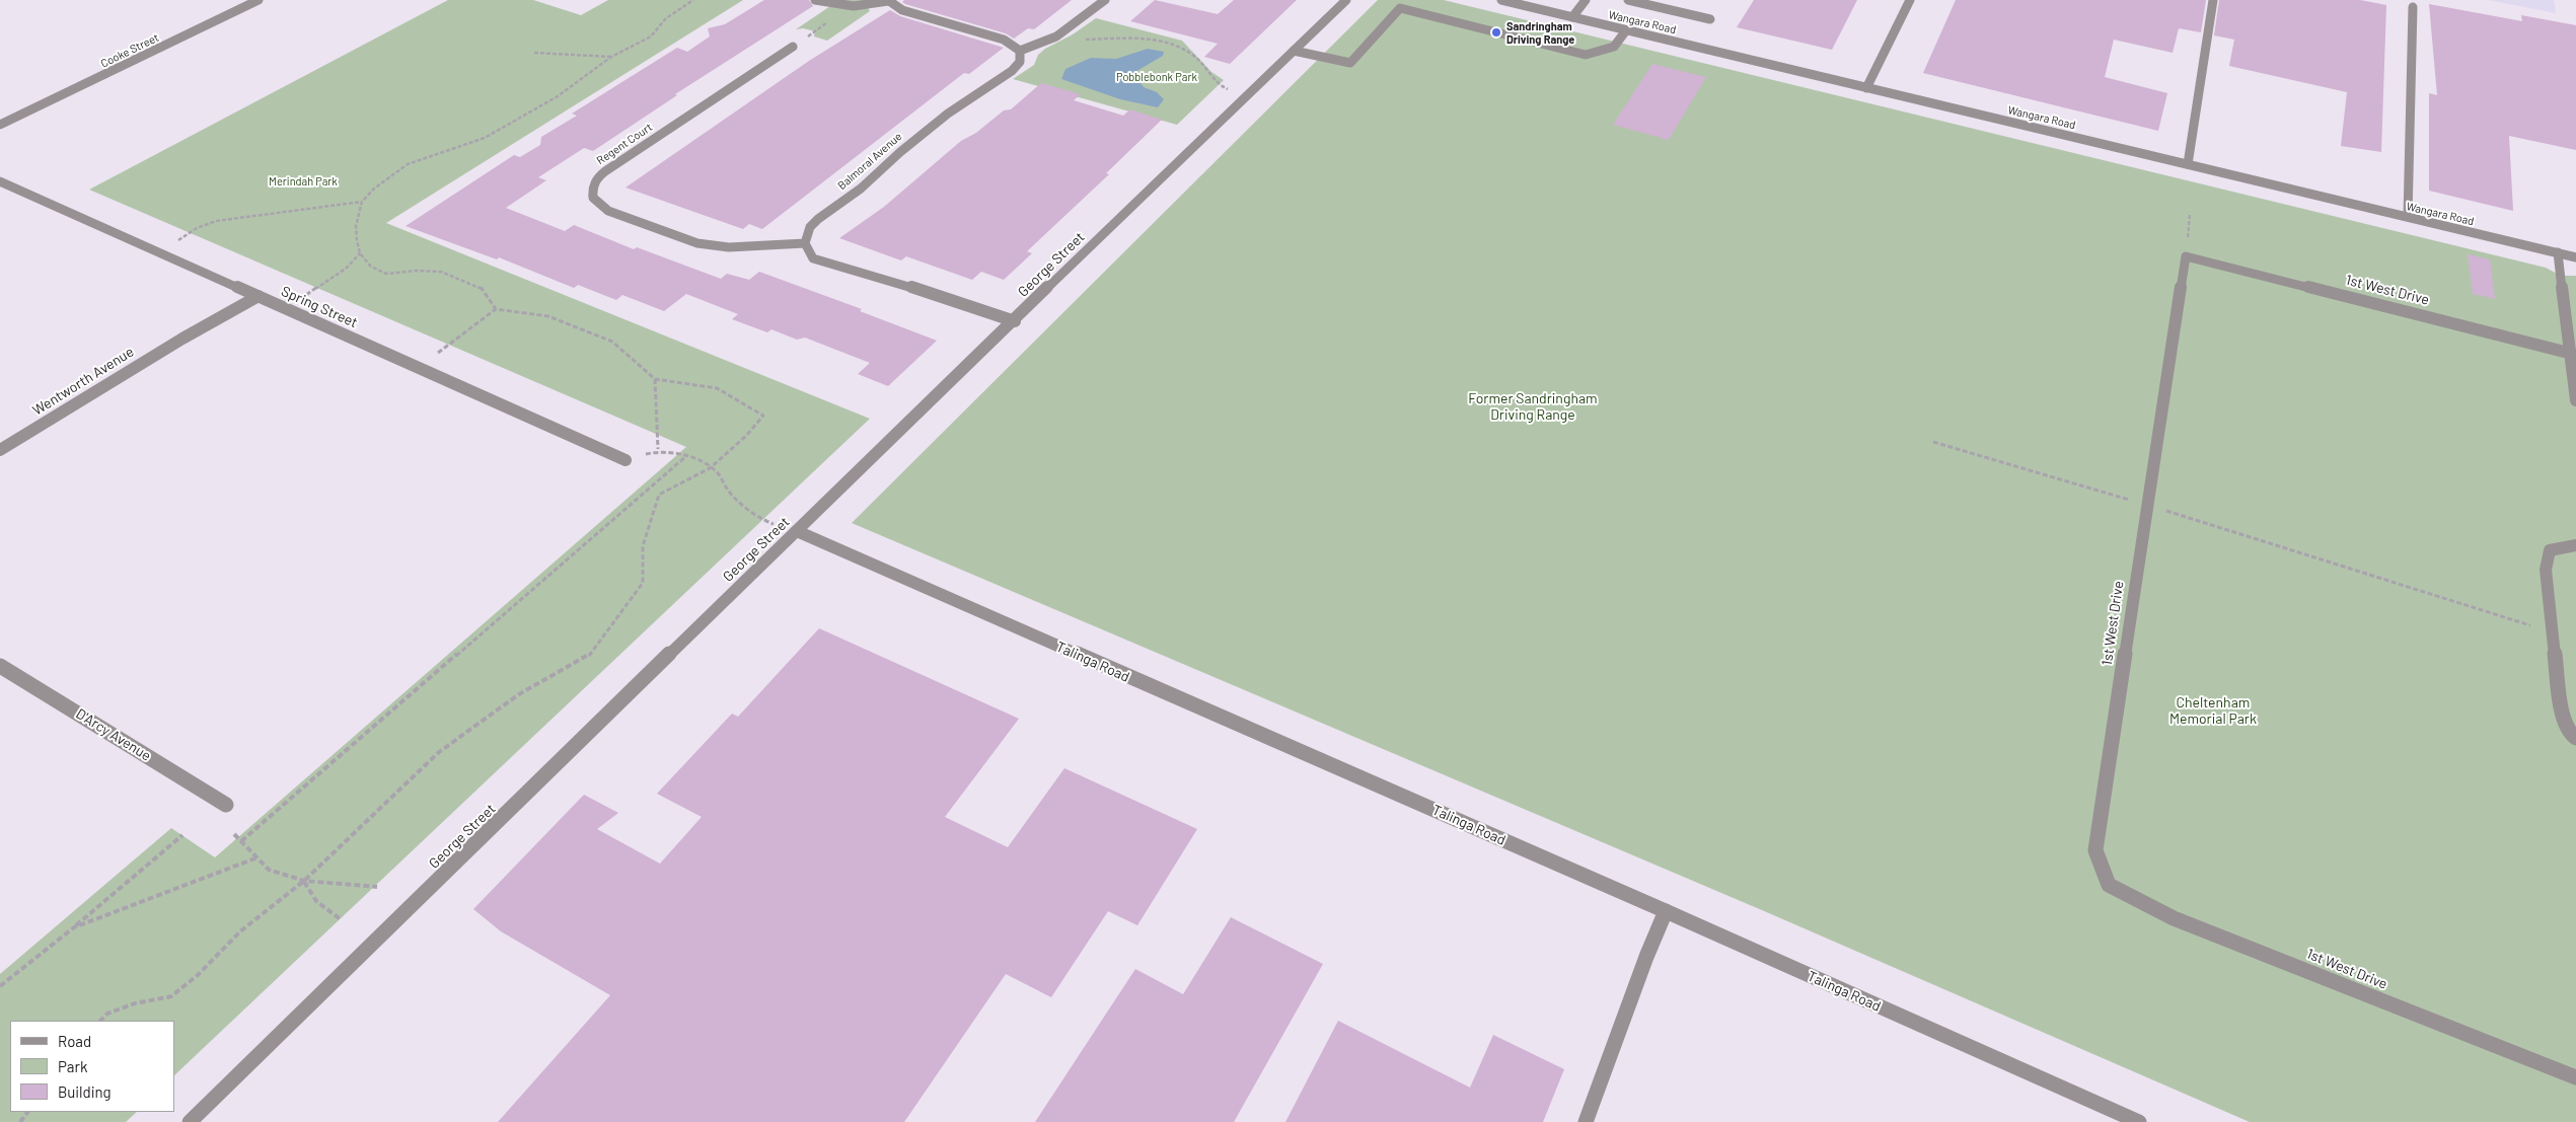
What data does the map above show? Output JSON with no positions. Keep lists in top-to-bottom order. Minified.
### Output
{"streets":{"street":["Wangara Road","Cooke Street","Regent Court","Balmoral Avenue","George Street","1st West Drive","Spring Street","Wentworth Avenue","Talinga Road","D'Arcy Avenue"]},"crossings":[["Regent Court","Balmoral Avenue"],["George Street","Talinga Road"],["Spring Street","Wentworth Avenue"]],"parks":["Pobblebonk Park","Merindah Park","Former Sandringham Driving Range","Cheltenham Memorial Park"],"places":["Sandringham Driving Range"],"legend":["Road","Park","Building"]}
